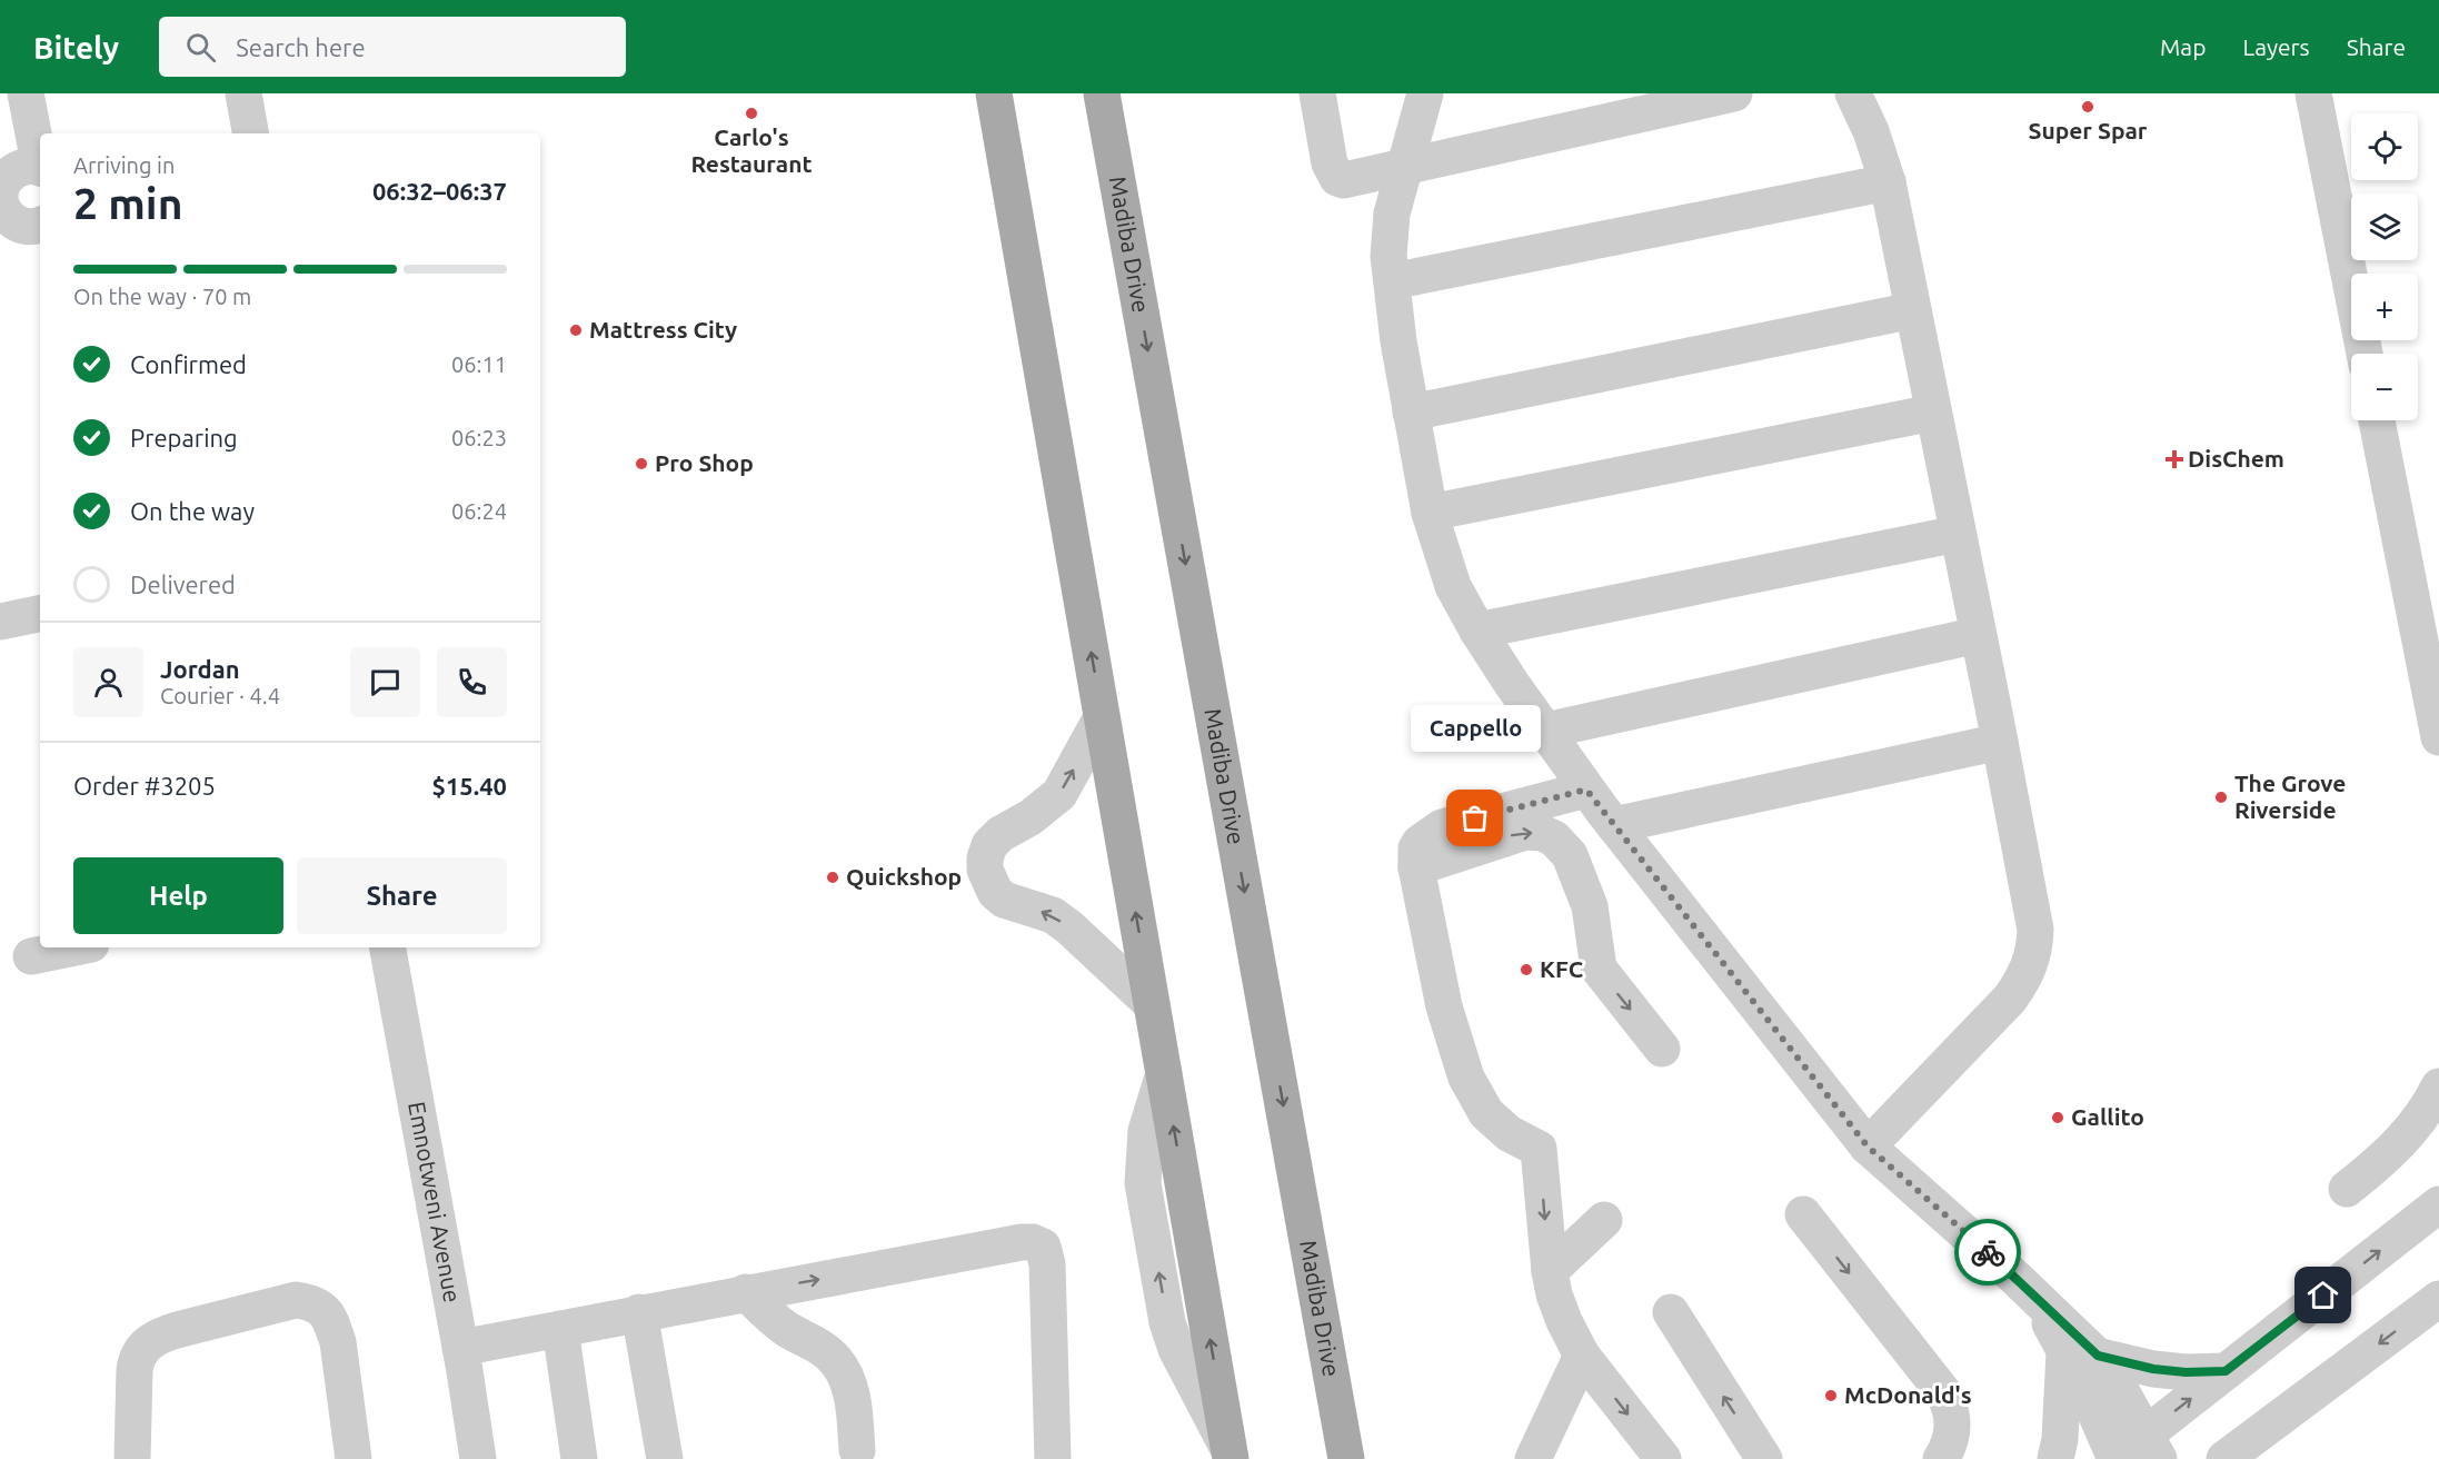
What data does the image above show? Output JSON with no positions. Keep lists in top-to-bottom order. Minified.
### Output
{"streets":{"main road":["Madiba Drive"],"street":["Emnotweni Avenue"]},"places":{"other":["Super Spar","Carlo's Restaurant","Mattress City","Pro Shop","The Grove Riverside","Cappello","Quickshop","KFC","Gallito","McDonald's"],"health":["DisChem"]},"page":{"header":"Bitely","search":"Search here","nav":["Map","Layers","Share"],"map_buttons":["+","−"],"heading":["2 min","Arriving in","06:32–06:37"],"panel":["Jordan","Courier · 4.4","Order #3205","$15.40"],"bar":"On the way · 70 m","list":[["Confirmed","06:11"],["Preparing","06:23"],["On the way","06:24"],"Delivered"],"bubble":"Cappello","buttons":["Help","Share"]}}
